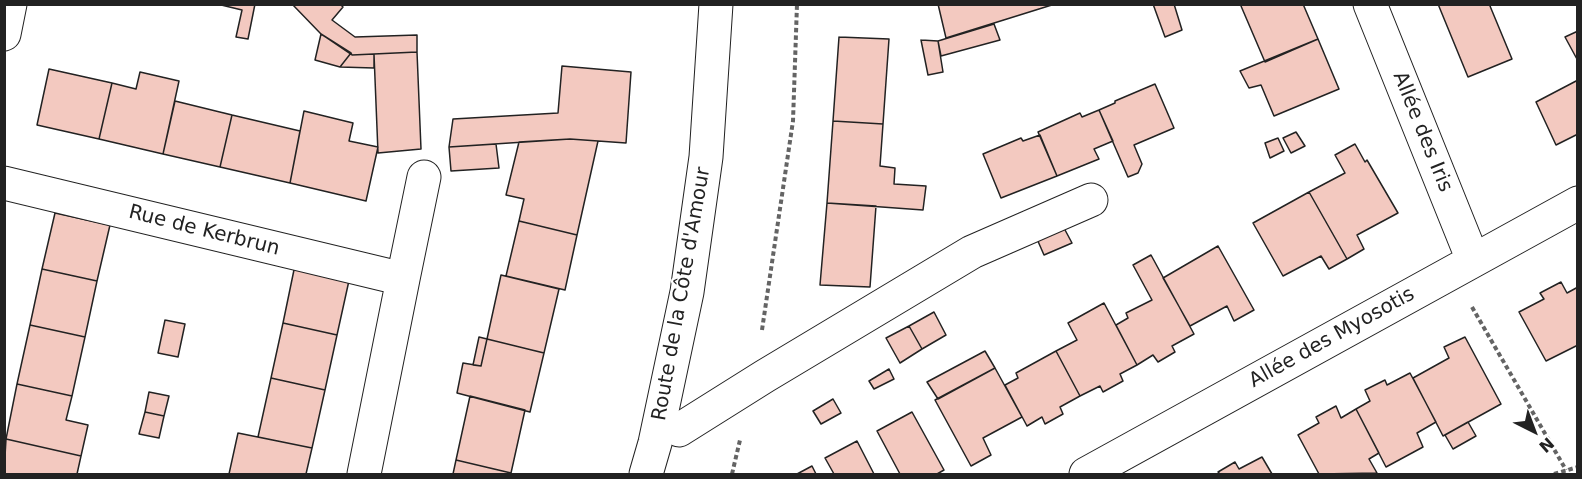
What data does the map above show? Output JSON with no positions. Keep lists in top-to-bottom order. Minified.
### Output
{"streets":{"street":["Allée des Iris","Rue de Kerbrun","Route de la Côte d'Amour","Allée des Myosotis"]},"crossings":[["Allée des Iris","Allée des Myosotis"]],"north":"bottom right"}
